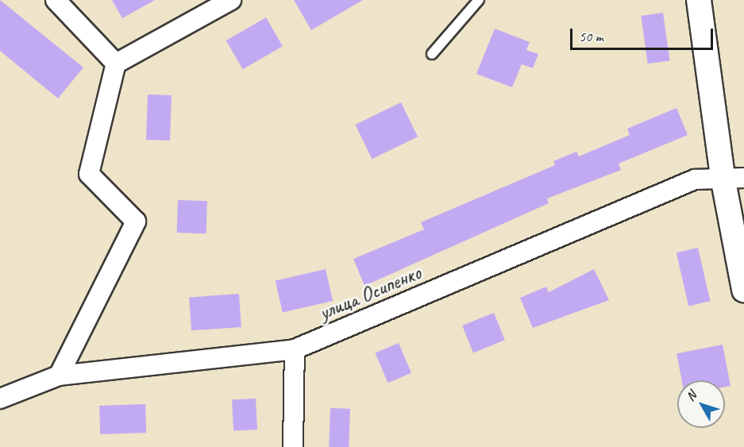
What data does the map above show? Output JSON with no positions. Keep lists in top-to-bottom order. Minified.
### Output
{"streets":{"street":["улица Осипенко"]},"scale_bar":"50 m","north":"top left"}
